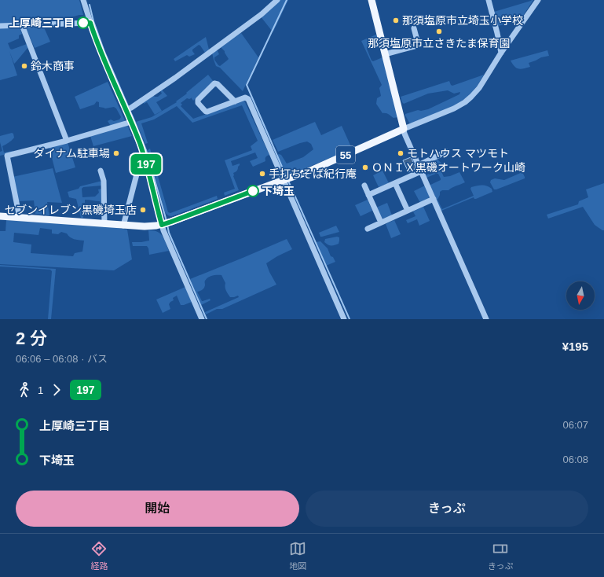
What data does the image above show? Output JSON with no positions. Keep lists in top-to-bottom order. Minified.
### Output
{"streets":{"main road":["55"]},"places":["那須塩原市立埼玉小学校","上厚崎三丁目","那須塩原市立さきたま保育園","鈴木商事","ダイナム駐車場","モトハウス マツモト","ＯＮＩＸ黒磯オートワーク山崎","手打ちそば紀行庵","下埼玉","セブンイレブン黒磯埼玉店"],"lines":["bus line 197"],"north":"bottom","page":{"on_map":"197","heading":["2 分","06:06 – 06:08 · バス","¥195"],"legs":["1","197"],"list":[{"name":"上厚崎三丁目","value":"06:07"},{"name":"下埼玉","value":"06:08"}],"buttons":["開始","きっぷ"],"tabs":["経路","地図","きっぷ"]}}
